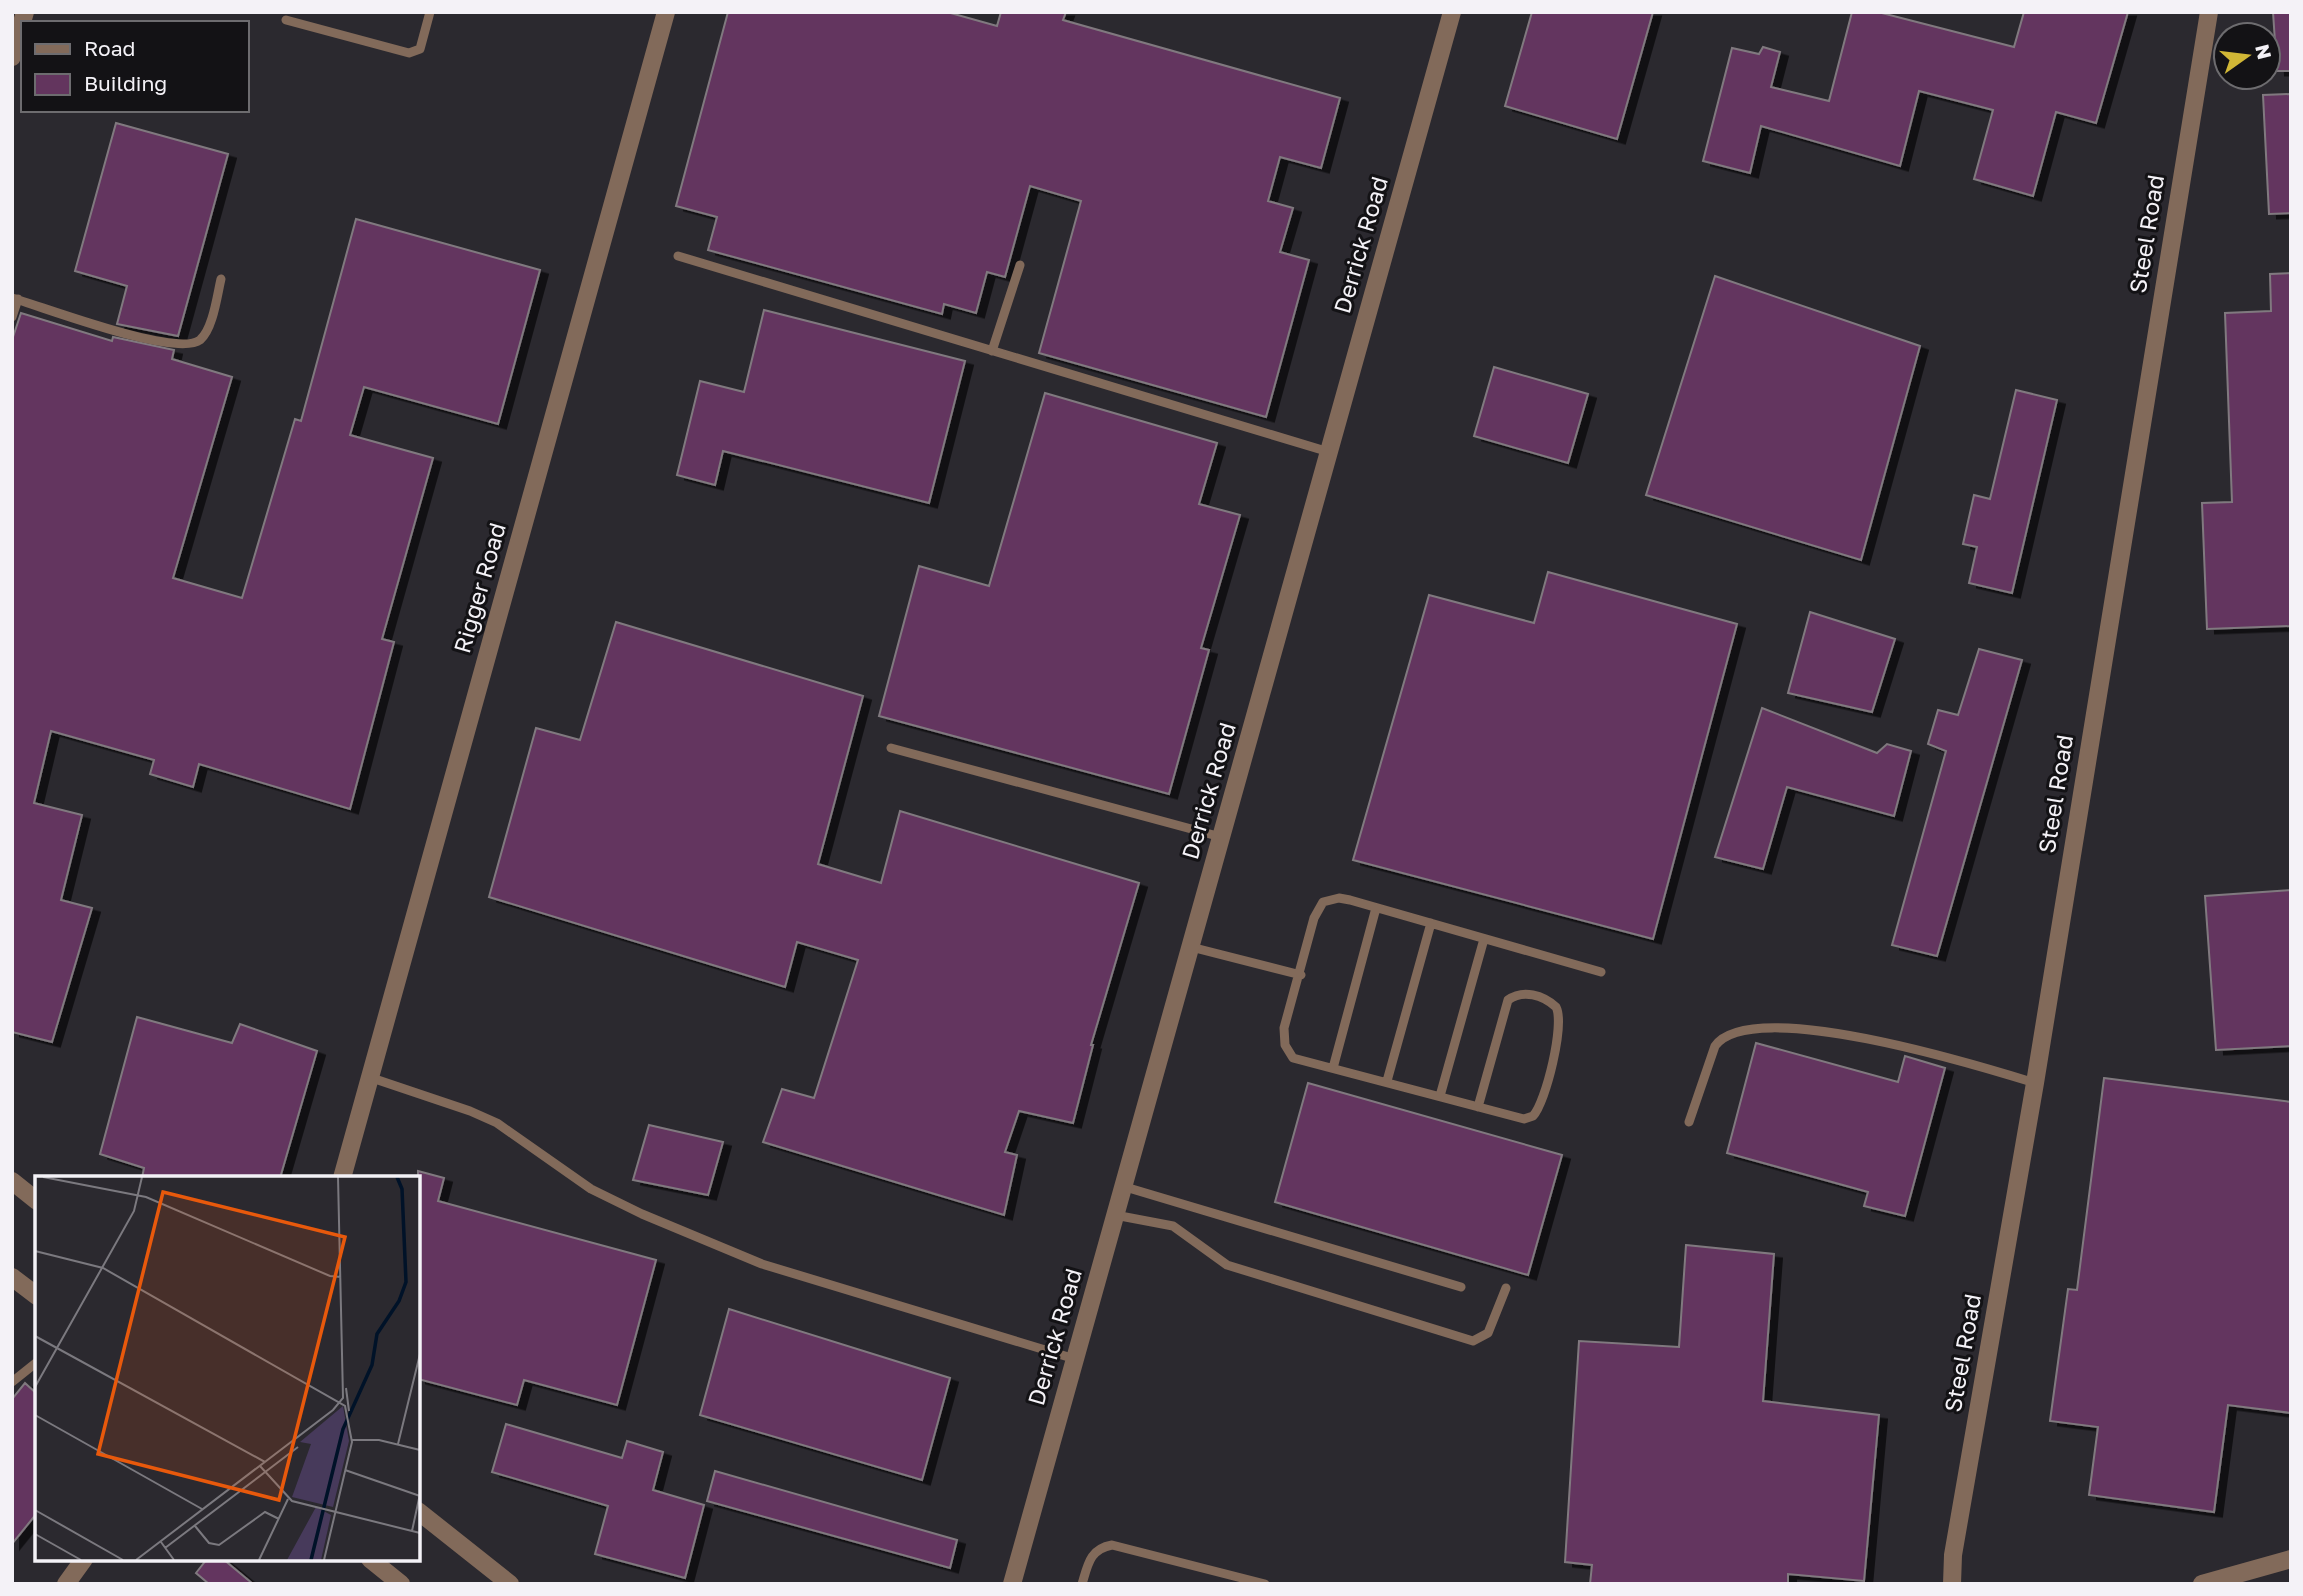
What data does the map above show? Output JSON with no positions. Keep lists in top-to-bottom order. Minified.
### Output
{"streets":{"street":["Steel Road","Derrick Road","Rigger Road"]},"legend":["Road","Building"],"north":"right"}
